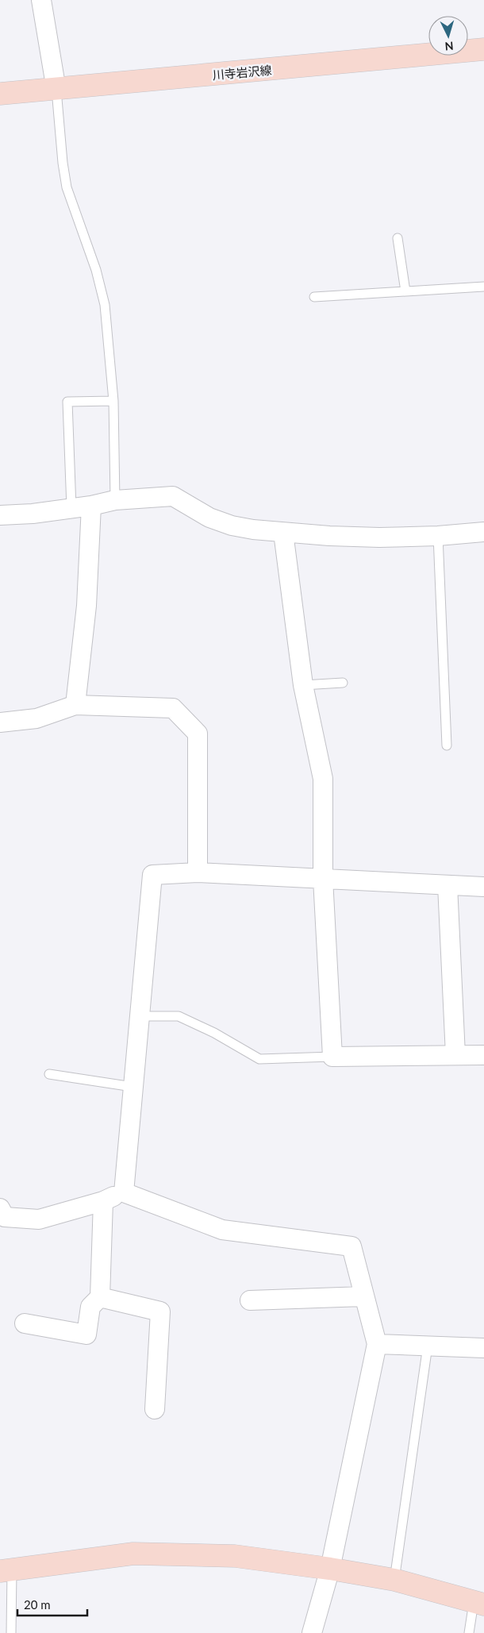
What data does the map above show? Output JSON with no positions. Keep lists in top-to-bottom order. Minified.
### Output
{"streets":{"street":["川寺岩沢線"]},"scale_bar":"20 m","north":"bottom"}
